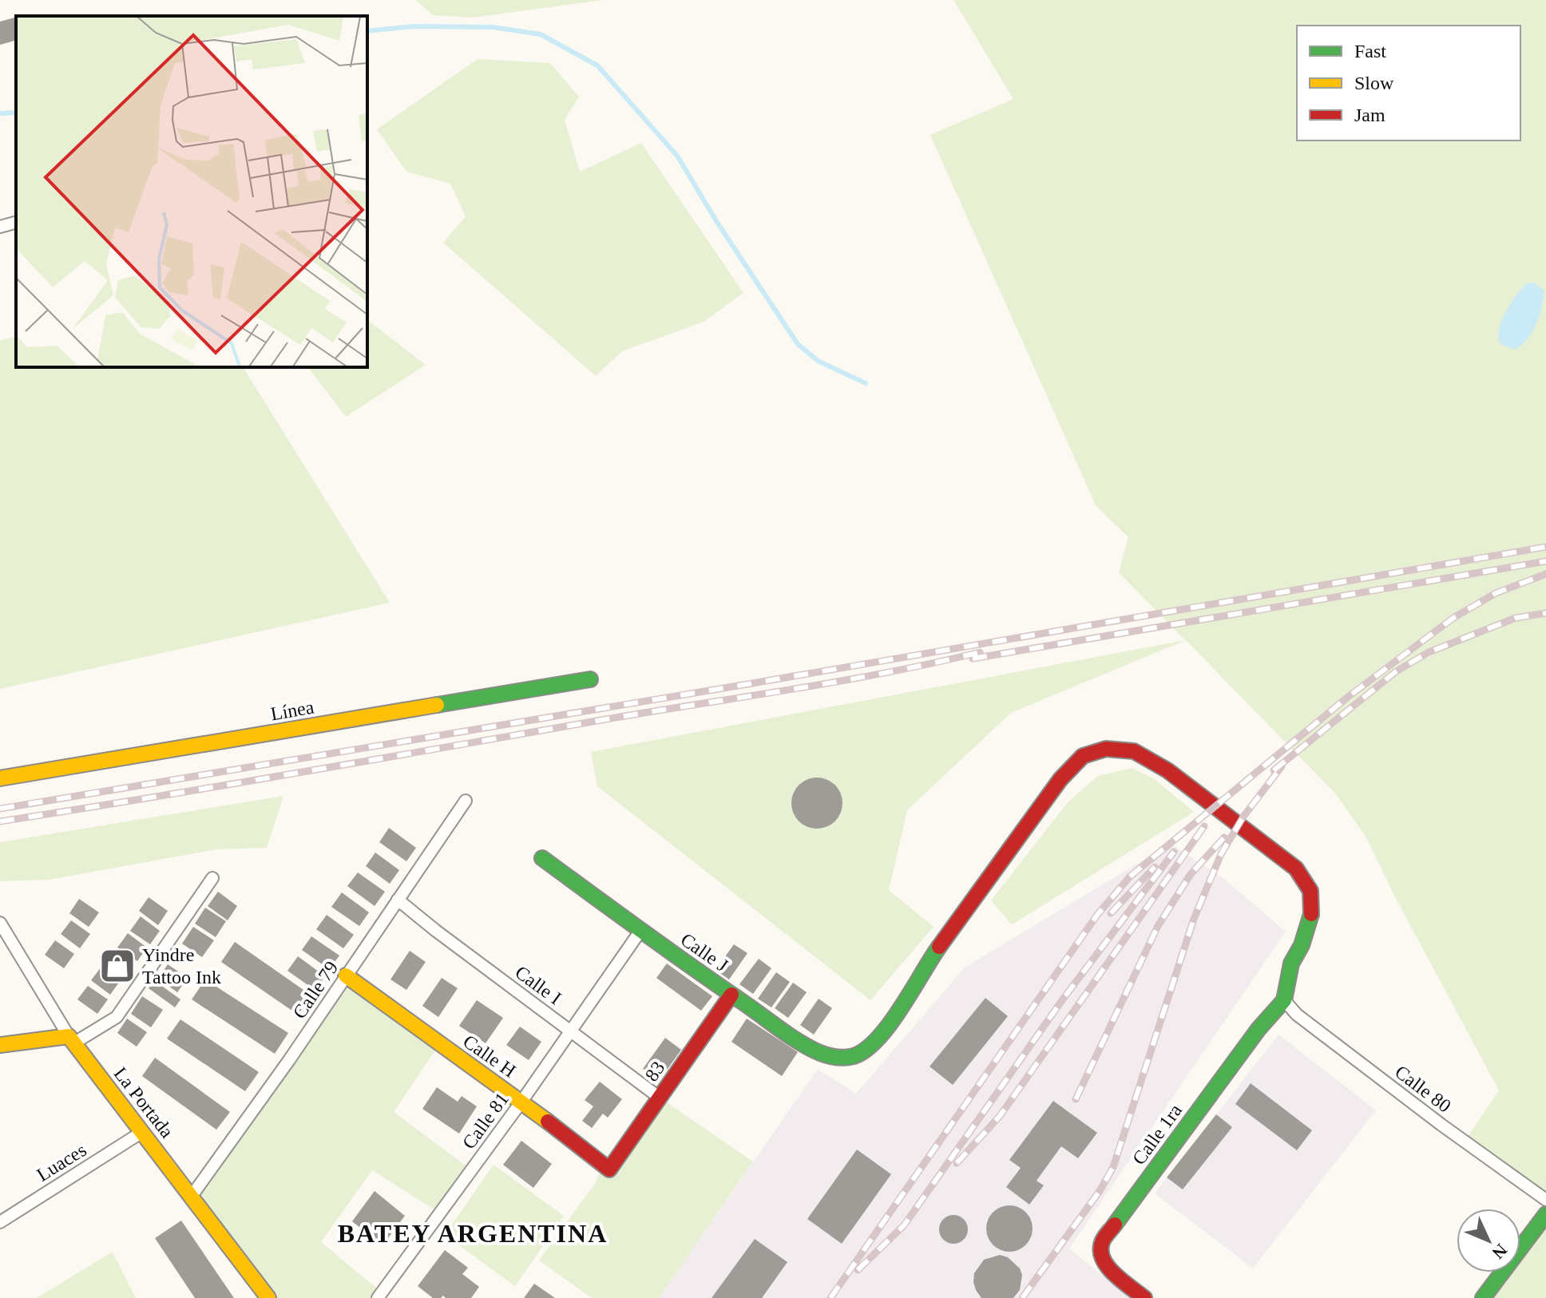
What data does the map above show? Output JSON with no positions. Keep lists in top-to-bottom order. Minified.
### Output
{"streets":{"street":["Línea","Calle J","Calle I","Calle 79","Calle H","83","Calle 80","La Portada","Calle 81","Calle 1ra","Luaces"]},"crossings":[["Calle J","83"],["Calle J","Calle 80"],["Calle J","Calle 81"],["Calle J","Calle 1ra"],["Calle I","Calle 79"],["Calle I","83"],["Calle I","Calle 81"],["Calle 79","Calle H"],["Calle 79","La Portada"],["Calle H","83"],["Calle H","Calle 81"],["Calle 80","Calle 1ra"],["La Portada","Luaces"]],"districts":["BATEY ARGENTINA"],"places":{"shop":["Yindre Tattoo Ink"]},"legend":["Fast","Slow","Jam"],"north":"bottom right"}
